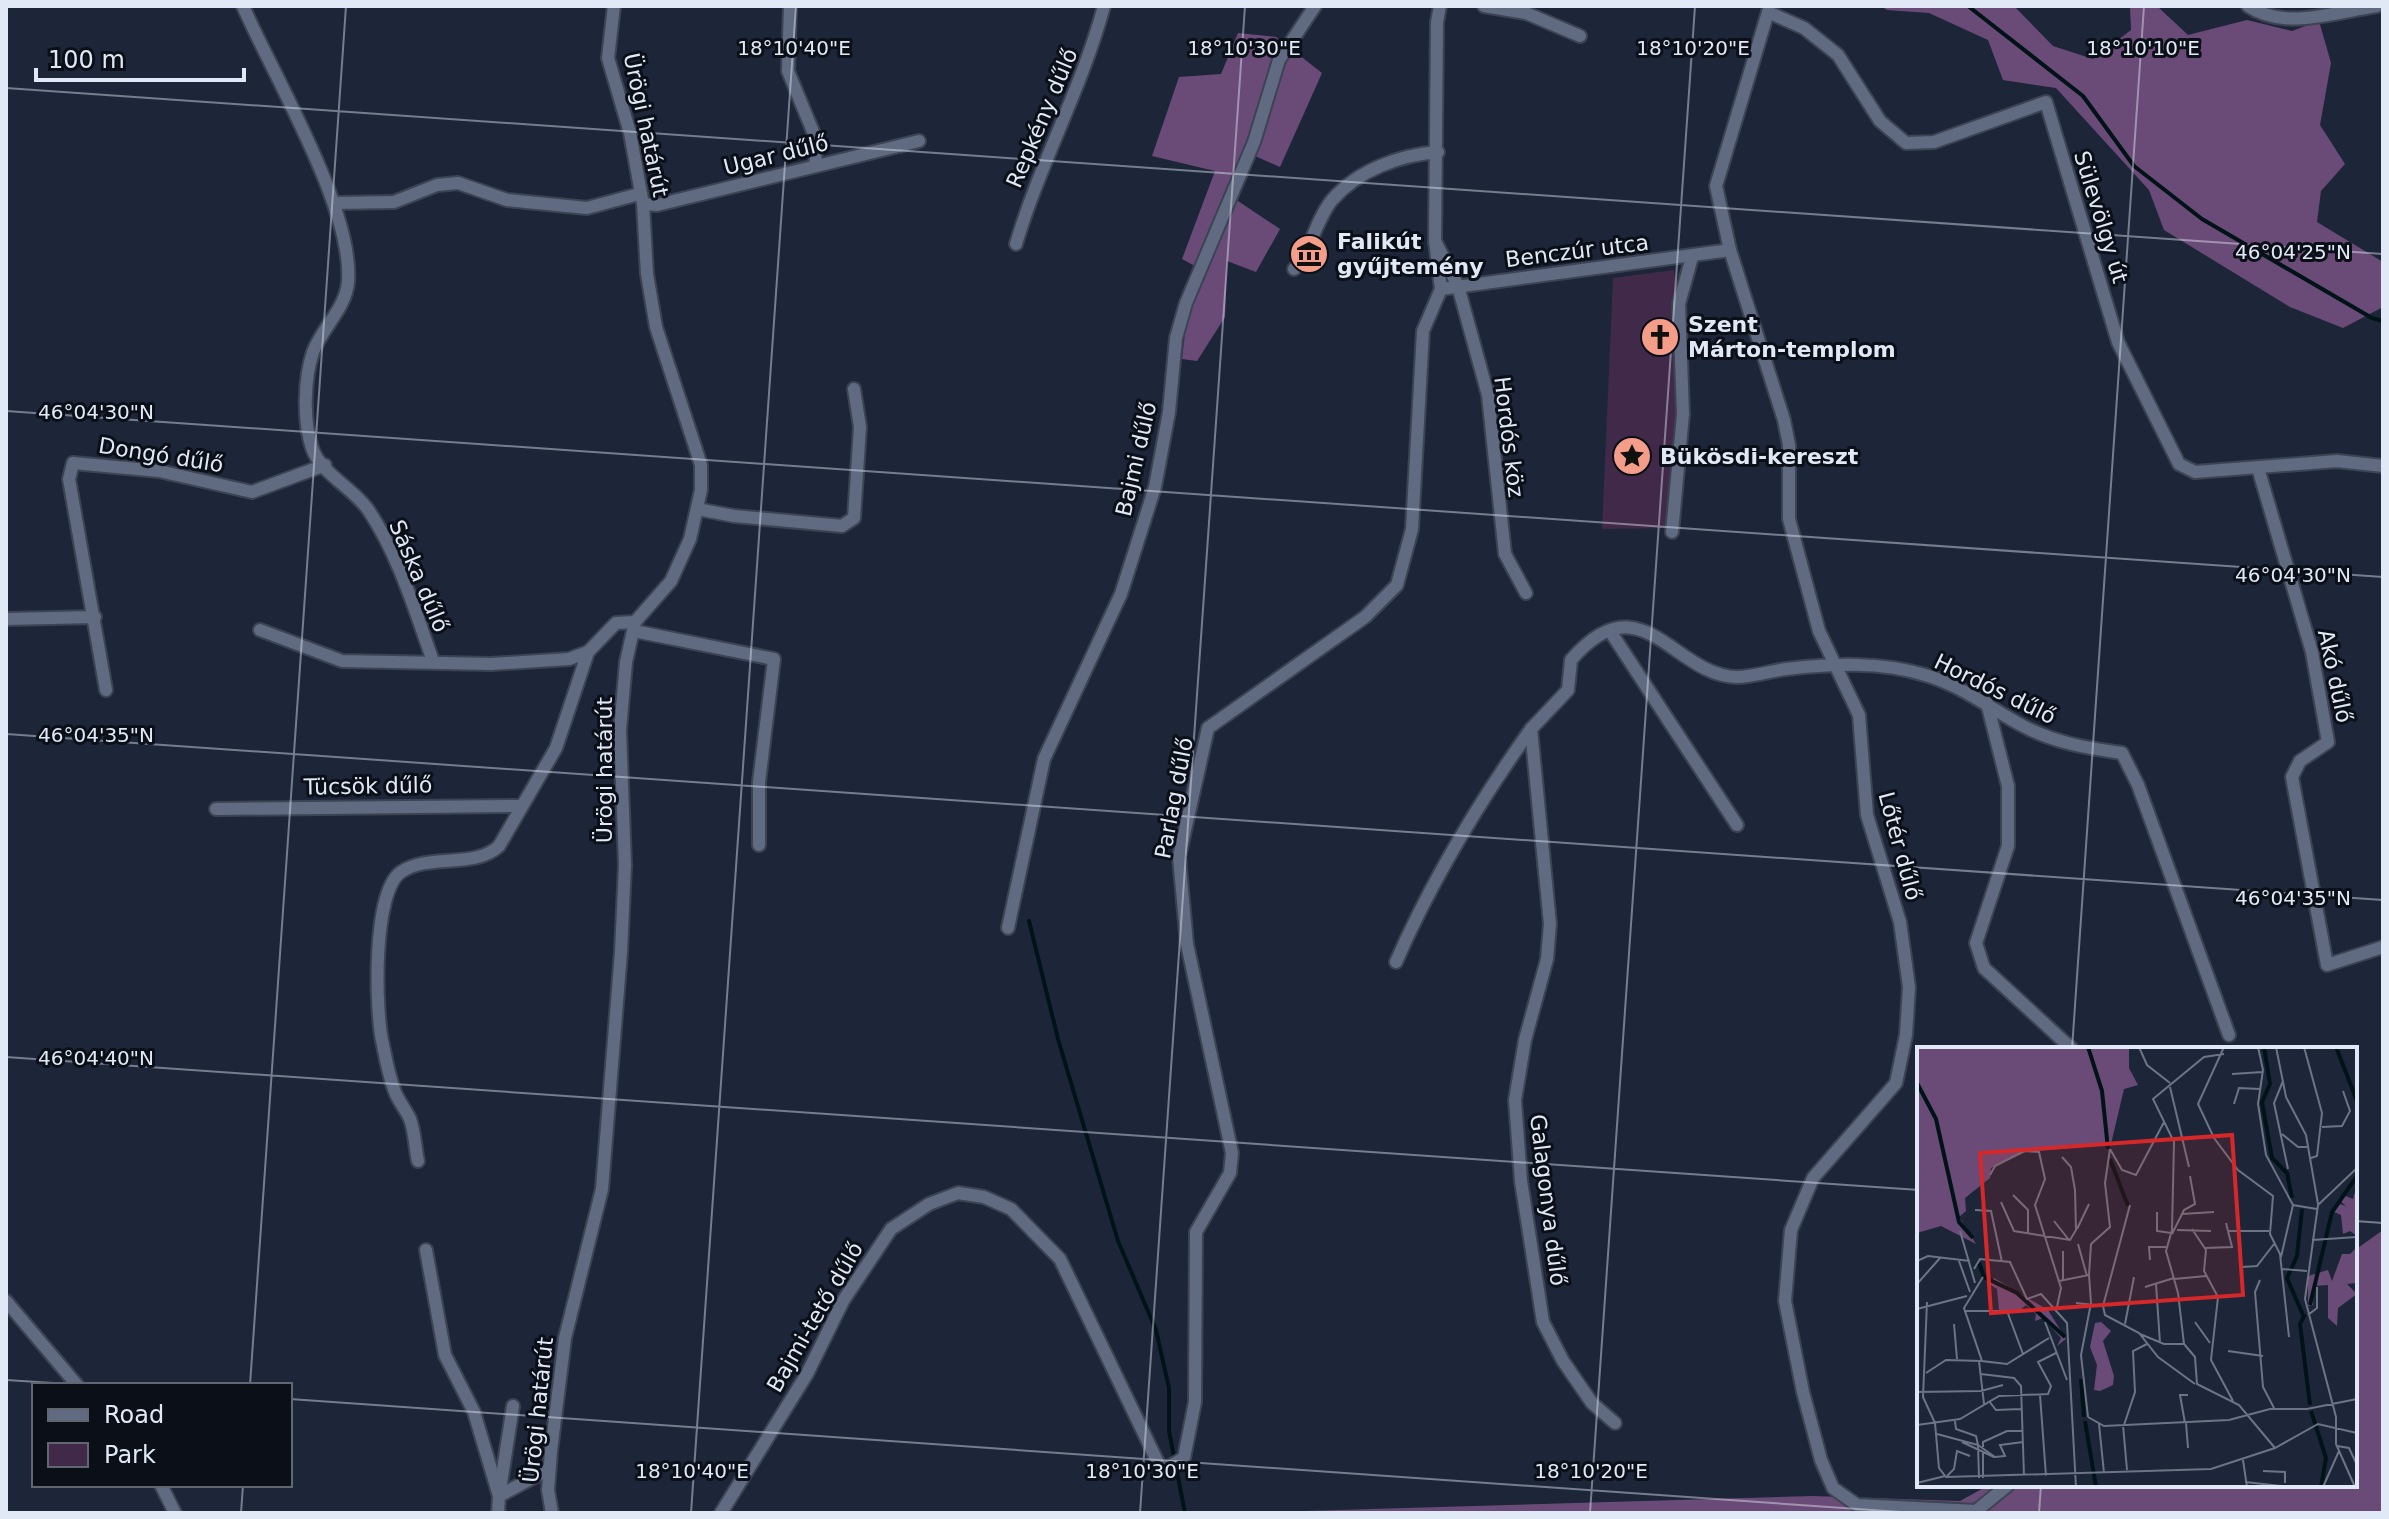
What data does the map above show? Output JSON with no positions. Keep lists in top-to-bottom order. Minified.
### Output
{"streets":{"street":["Repkény dűlő","Ürögi határút","Ugar dűlő","Sülevölgy út","Benczúr utca","Hordós köz","Dongó dűlő","Bajmi dűlő","Sáska dűlő","Akó dűlő","Hordós dűlő","Tücsök dűlő","Parlag dűlő","Lőtér dűlő","Galagonya dűlő","Bajmi-tető dűlő"]},"crossings":[["Ürögi határút","Ugar dűlő"],["Ugar dűlő","Sáska dűlő"],["Sülevölgy út","Akó dűlő"],["Sülevölgy út","Lőtér dűlő"],["Benczúr utca","Hordós köz"],["Benczúr utca","Parlag dűlő"],["Benczúr utca","Lőtér dűlő"],["Dongó dűlő","Sáska dűlő"],["Hordós dűlő","Lőtér dűlő"],["Hordós dűlő","Galagonya dűlő"],["Parlag dűlő","Bajmi-tető dűlő"]],"places":{"museum":["Falikút gyűjtemény"],"church":["Szent Márton-templom"],"place":["Bükösdi-kereszt"]},"legend":["Road","Park"],"scale_bar":"100 m","coordinates":["18°10'40\"E","18°10'30\"E","18°10'20\"E","18°10'10\"E","46°04'25\"N","46°04'30\"N","46°04'35\"N","46°04'40\"N"]}
